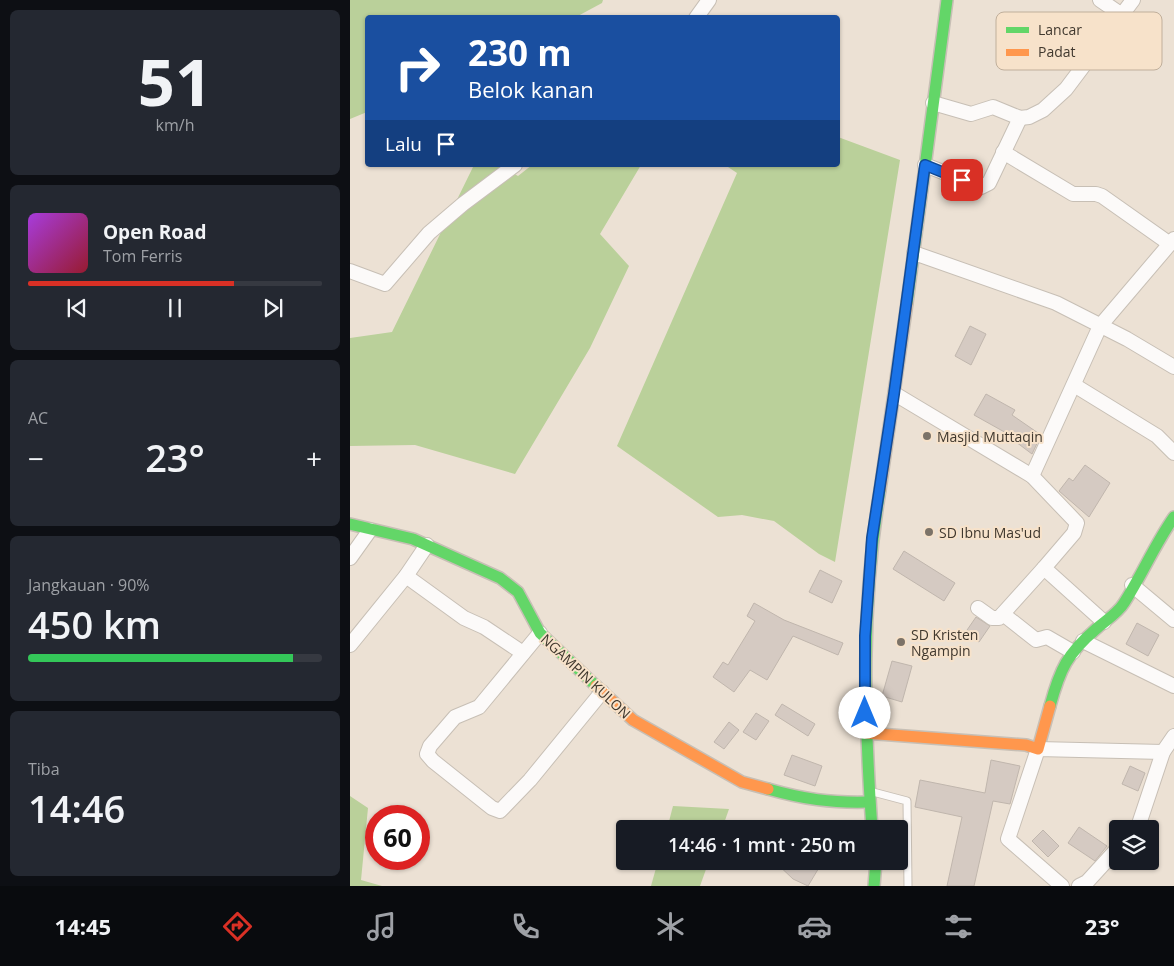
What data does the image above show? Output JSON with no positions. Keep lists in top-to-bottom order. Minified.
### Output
{"streets":{"street":["NGAMPIN KULON"]},"places":["Masjid Muttaqin","SD Ibnu Mas'ud","SD Kristen Ngampin"],"legend":["Lancar","Padat"],"page":{"tile":[["51","km/h"],"AC",["Jangkauan · 90%","450 km"],["Tiba","14:46"]],"turn":["230 m","Belok kanan"],"then":"Lalu","song":["Open Road","Tom Ferris"],"heat":["−","23°","+"],"limit":"60","trip":"14:46 · 1 mnt · 250 m","tabs":["14:45","23°"]}}
